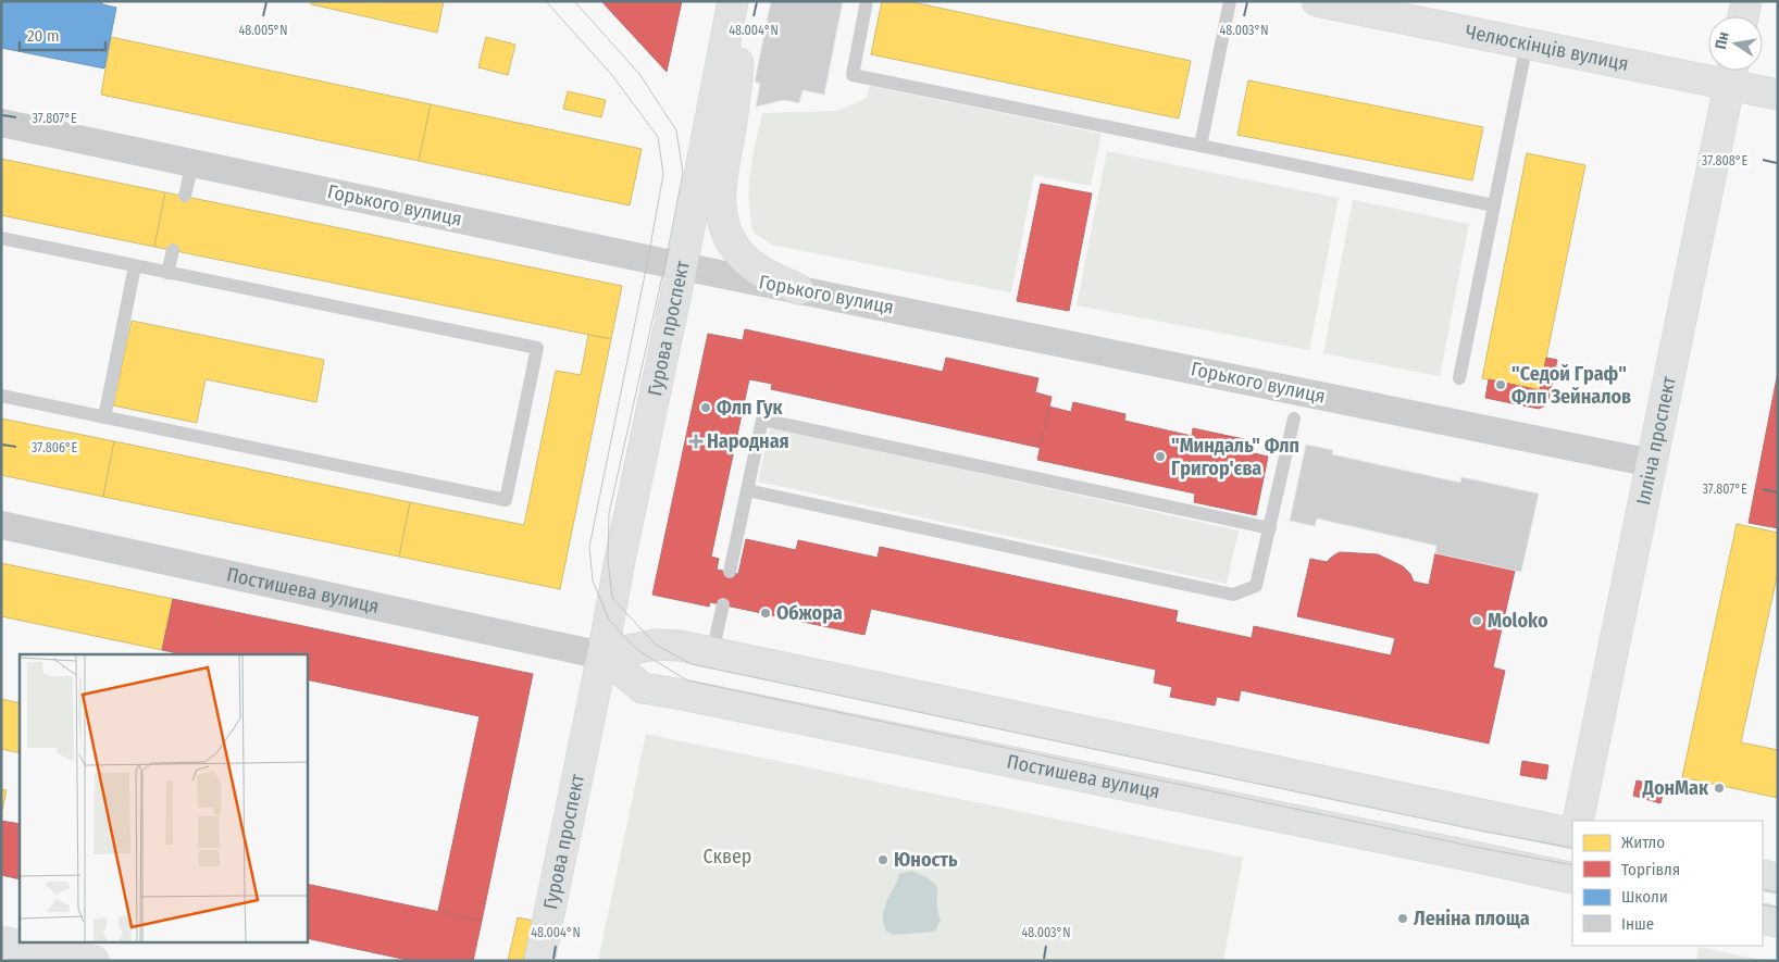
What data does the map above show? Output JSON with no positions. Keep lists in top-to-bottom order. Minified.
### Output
{"streets":{"street":["Челюскінців вулиця","Горького вулиця","Гурова проспект","Ілліча проспект","Постишева вулиця"]},"crossings":[["Челюскінців вулиця","Ілліча проспект"],["Горького вулиця","Гурова проспект"],["Горького вулиця","Ілліча проспект"],["Гурова проспект","Постишева вулиця"]],"parks":["Сквер"],"places":{"other":["\"Седой Граф\" Флп Зейналов","Флп Гук","\"Миндаль\" Флп Григор'єва","Обжора","Moloko","ДонМак","Юность","Леніна площа"],"health":["Народная"]},"legend":["Житло","Торгівля","Школи","Інше"],"scale_bar":"20 m","north":"left","coordinates":["48.005°N","48.004°N","48.003°N","37.807°E","37.808°E","37.806°E"]}
